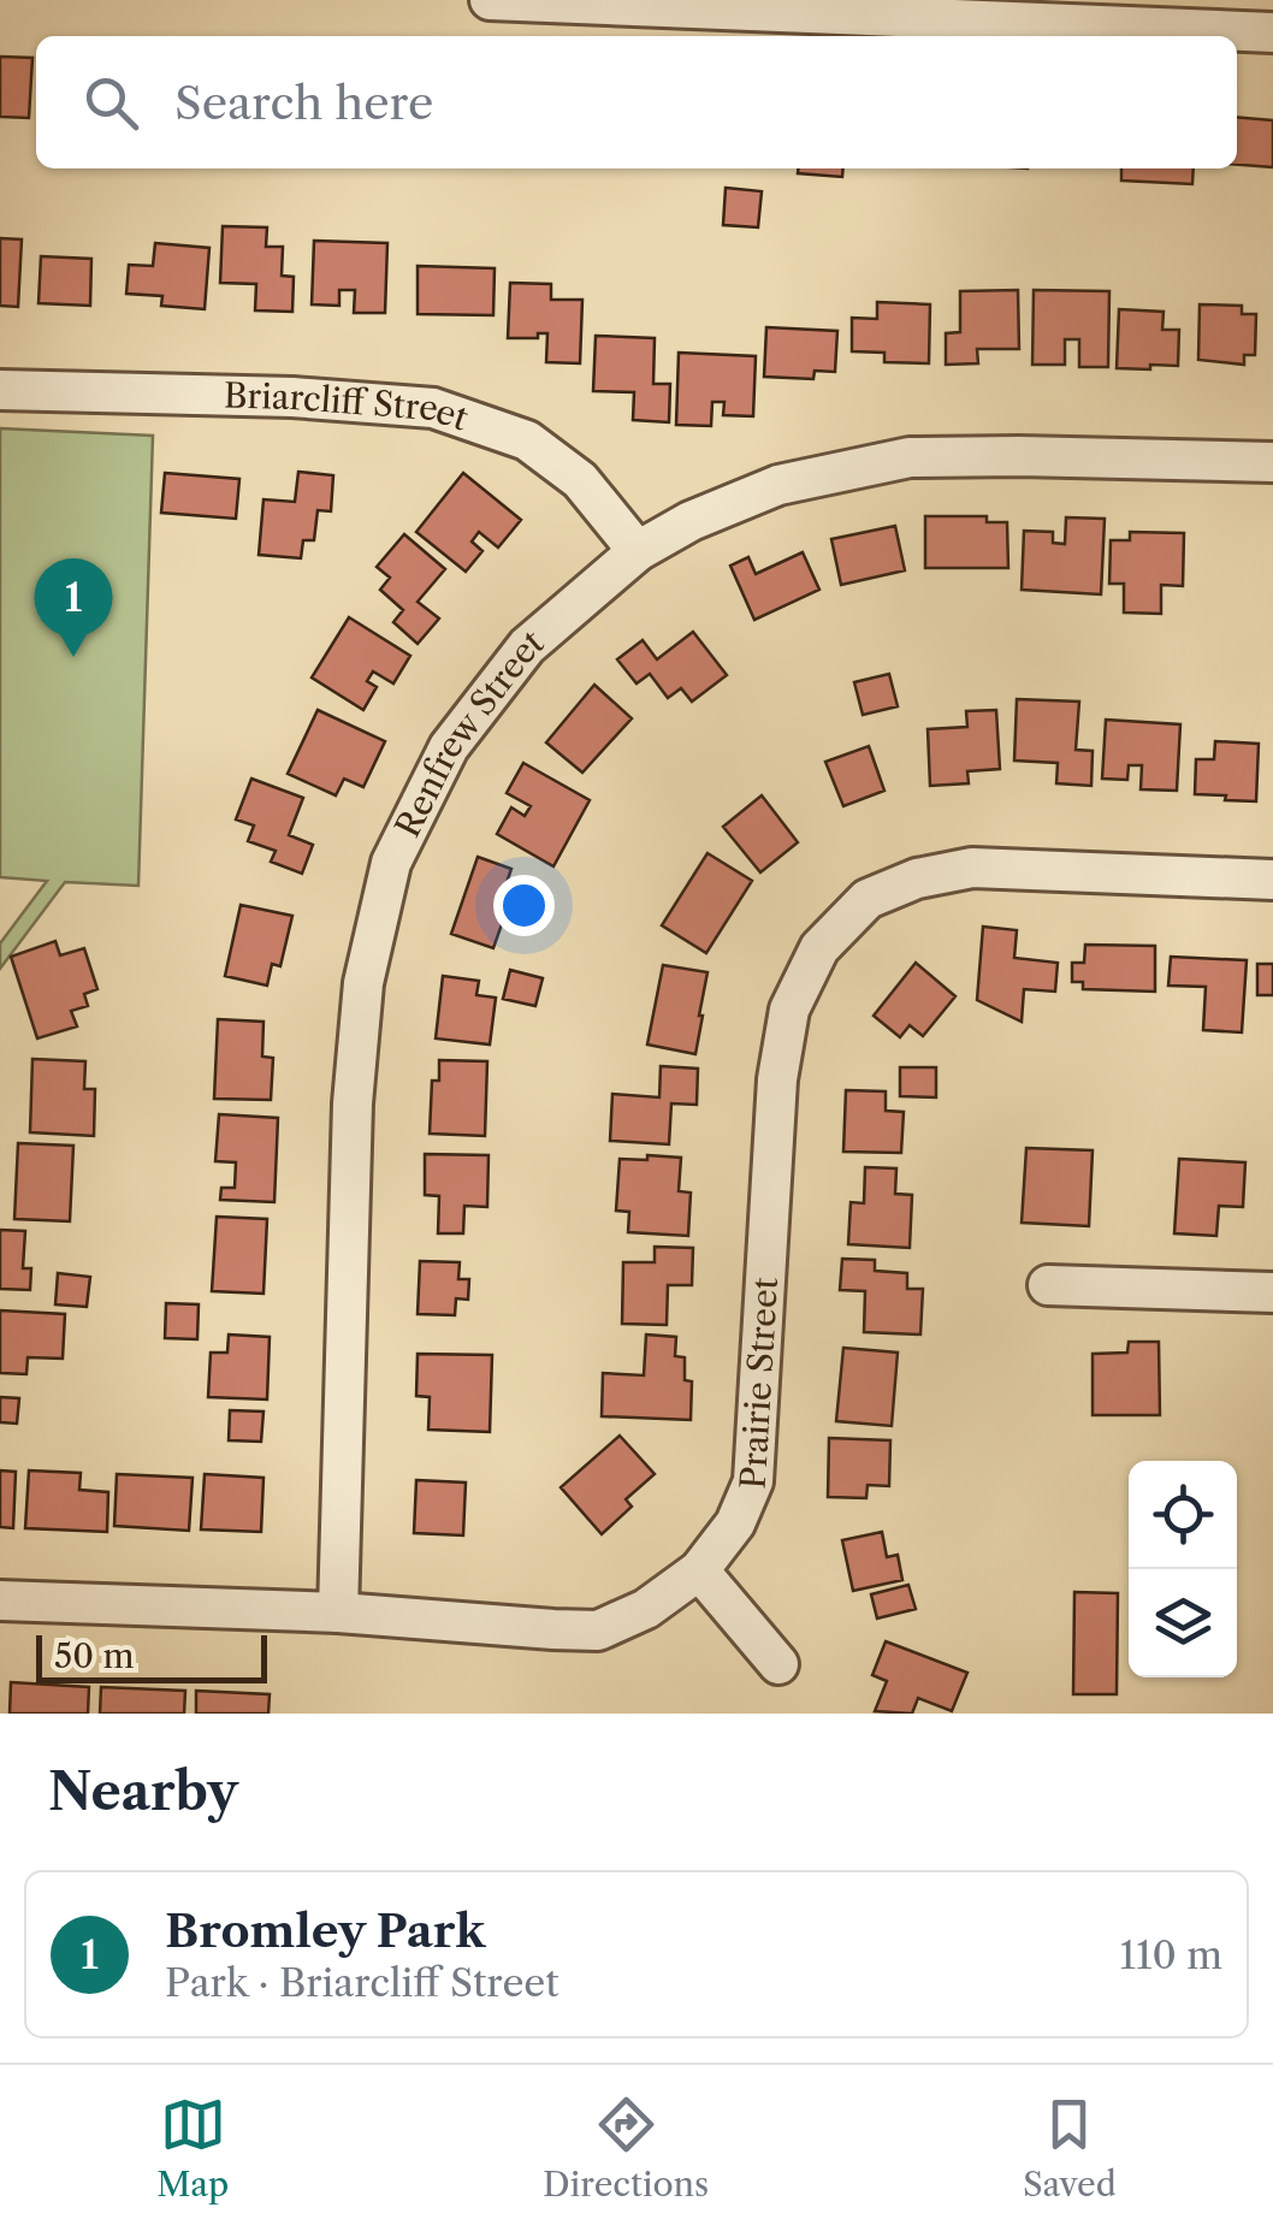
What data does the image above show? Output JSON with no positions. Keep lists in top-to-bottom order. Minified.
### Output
{"streets":{"street":["Briarcliff Street","Renfrew Street","Prairie Street"]},"crossings":[["Briarcliff Street","Renfrew Street"],["Renfrew Street","Prairie Street"]],"scale_bar":"50 m","page":{"search":"Search here","pins":"1","scale":"50 m","heading":"Nearby","list":[{"mark":"1","name":"Bromley Park","note":"Park · Briarcliff Street","value":"110 m"}],"nav":["Map","Directions","Saved"]}}
